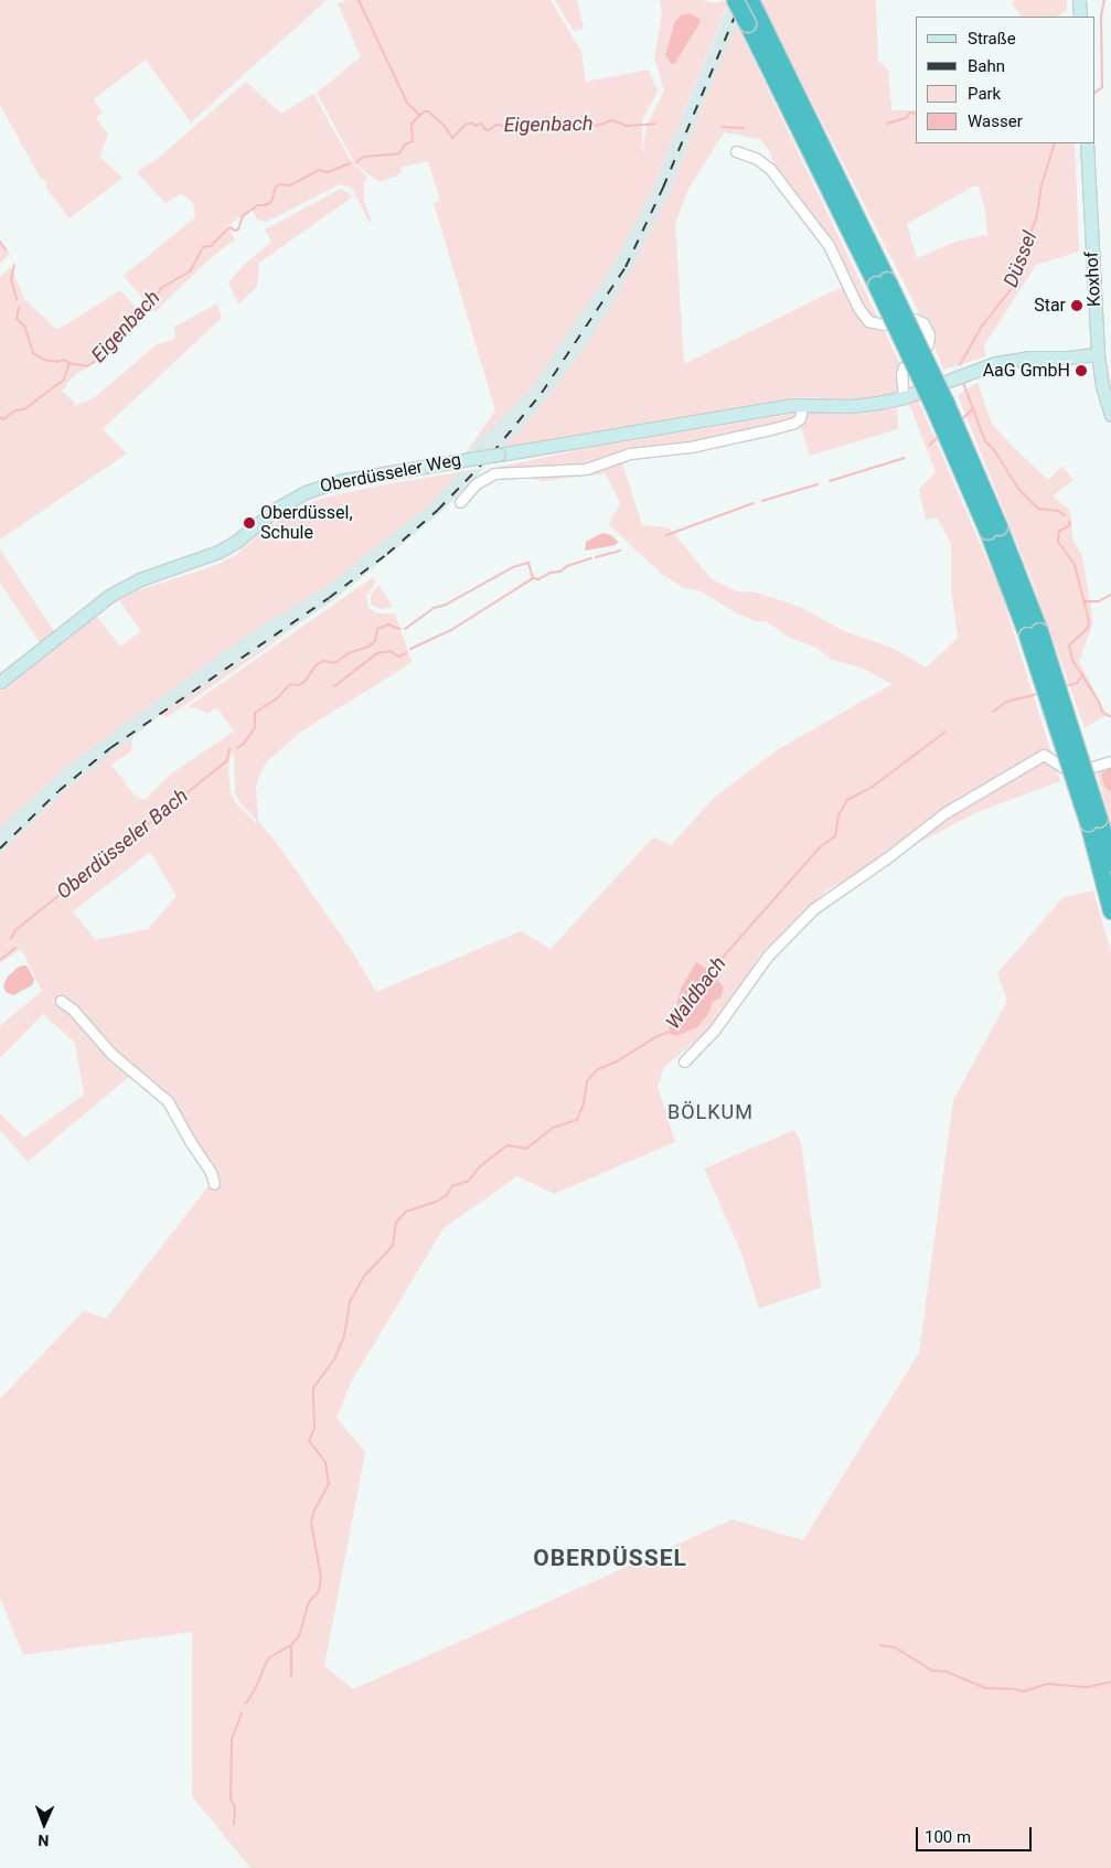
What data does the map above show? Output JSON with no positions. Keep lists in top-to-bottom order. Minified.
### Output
{"streets":{"street":["Koxhof","Oberdüsseler Weg"]},"crossings":[["Koxhof","Oberdüsseler Weg"]],"districts":["BÖLKUM","OBERDÜSSEL"],"water":["Eigenbach","Düssel","Oberdüsseler Bach","Waldbach"],"places":["Star","AaG GmbH","Oberdüssel, Schule"],"legend":["Straße","Bahn","Park","Wasser"],"scale_bar":"100 m","north":"bottom"}
